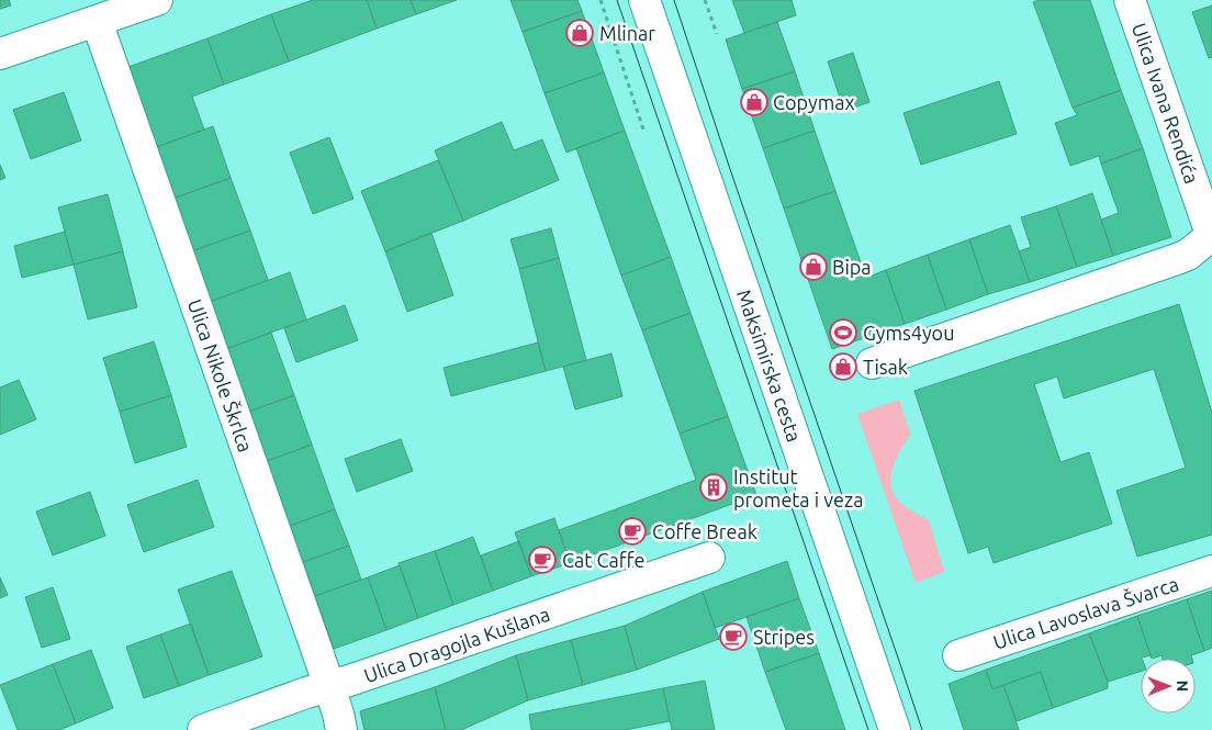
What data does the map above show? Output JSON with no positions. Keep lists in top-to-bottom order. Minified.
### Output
{"streets":{"street":["Ulica Ivana Rendića","Maksimirska cesta","Ulica Nikole Škrlca","Ulica Lavoslava Švarca","Ulica Dragojla Kušlana"]},"crossings":[["Ulica Nikole Škrlca","Ulica Dragojla Kušlana"]],"places":{"shop":["Mlinar","Copymax","Bipa","Tisak"],"sports":["Gyms4you"],"building":["Institut prometa i veza"],"cafe":["Coffe Break","Cat Caffe","Stripes"]},"north":"right"}
